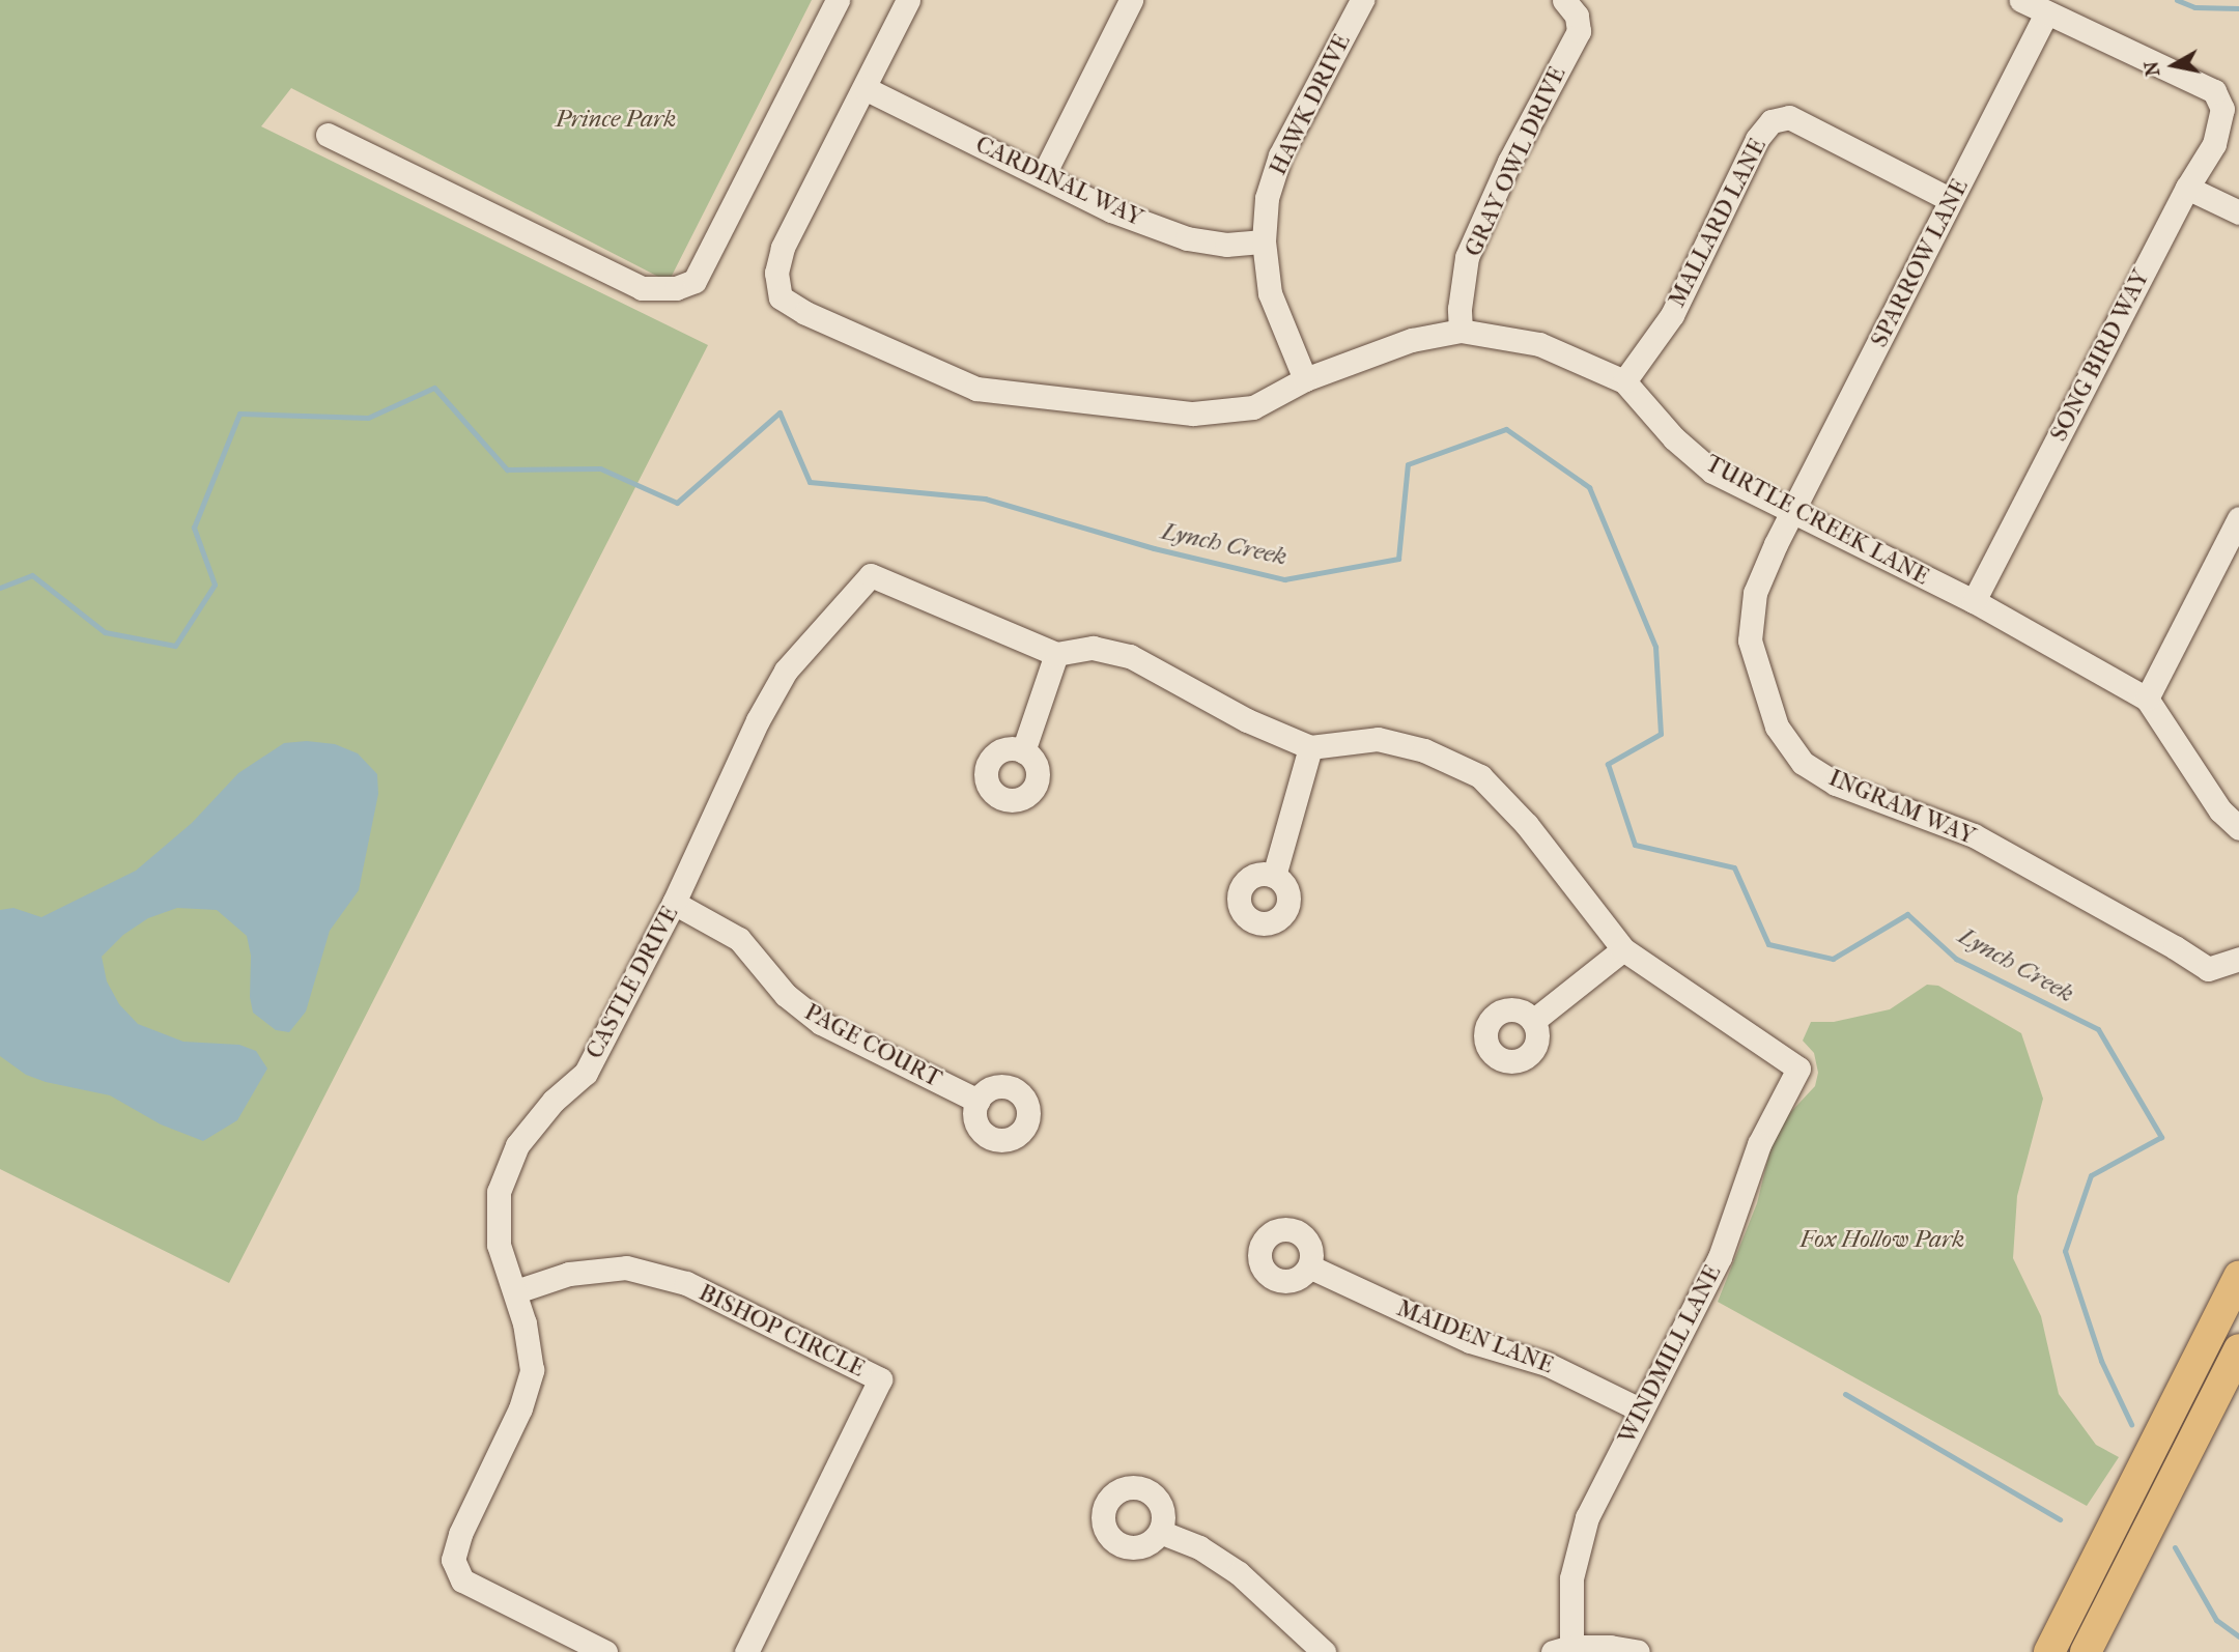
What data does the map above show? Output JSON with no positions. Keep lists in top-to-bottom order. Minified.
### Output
{"streets":{"street":["HAWK DRIVE","GRAY OWL DRIVE","CARDINAL WAY","MALLARD LANE","SPARROW LANE","SONG BIRD WAY","TURTLE CREEK LANE","INGRAM WAY","CASTLE DRIVE","PAGE COURT","BISHOP CIRCLE","MAIDEN LANE","WINDMILL LANE"]},"crossings":[["HAWK DRIVE","CARDINAL WAY"],["HAWK DRIVE","TURTLE CREEK LANE"],["GRAY OWL DRIVE","TURTLE CREEK LANE"],["CARDINAL WAY","TURTLE CREEK LANE"],["MALLARD LANE","SPARROW LANE"],["MALLARD LANE","TURTLE CREEK LANE"],["SPARROW LANE","SONG BIRD WAY"],["SPARROW LANE","TURTLE CREEK LANE"],["SPARROW LANE","INGRAM WAY"],["SONG BIRD WAY","TURTLE CREEK LANE"],["TURTLE CREEK LANE","INGRAM WAY"],["CASTLE DRIVE","PAGE COURT"],["CASTLE DRIVE","BISHOP CIRCLE"],["MAIDEN LANE","WINDMILL LANE"]],"water":["Lynch Creek"],"parks":["Prince Park","Fox Hollow Park"],"north":"left"}
